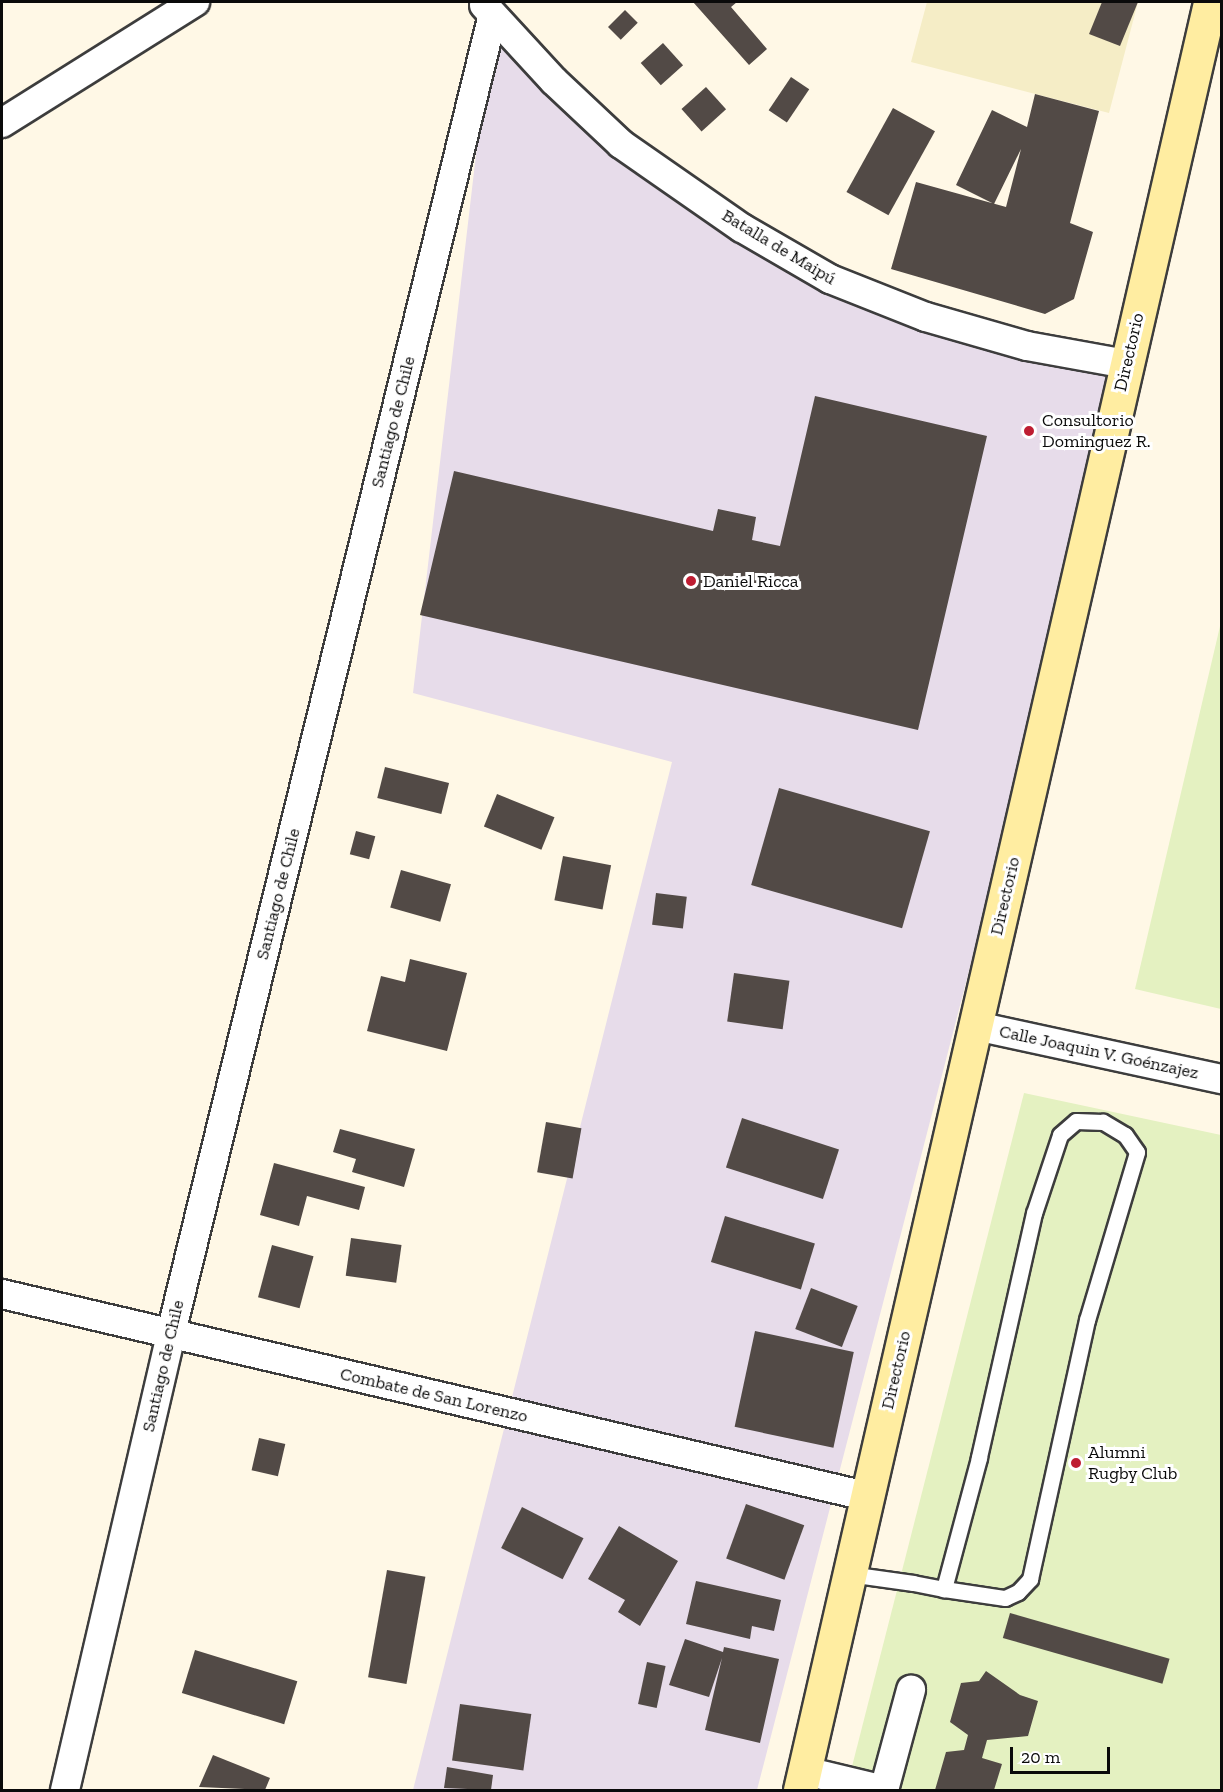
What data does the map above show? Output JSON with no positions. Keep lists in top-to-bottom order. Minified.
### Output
{"streets":{"main road":["Directorio"],"street":["Batalla de Maipú","Santiago de Chile","Calle Joaquin V. Goénzajez","Combate de San Lorenzo"]},"crossings":[["Batalla de Maipú","Directorio"],["Batalla de Maipú","Santiago de Chile"],["Directorio","Calle Joaquin V. Goénzajez"],["Directorio","Combate de San Lorenzo"],["Santiago de Chile","Combate de San Lorenzo"]],"places":["Consultorio Dominguez R.","Daniel Ricca","Alumni Rugby Club"],"scale_bar":"20 m"}
